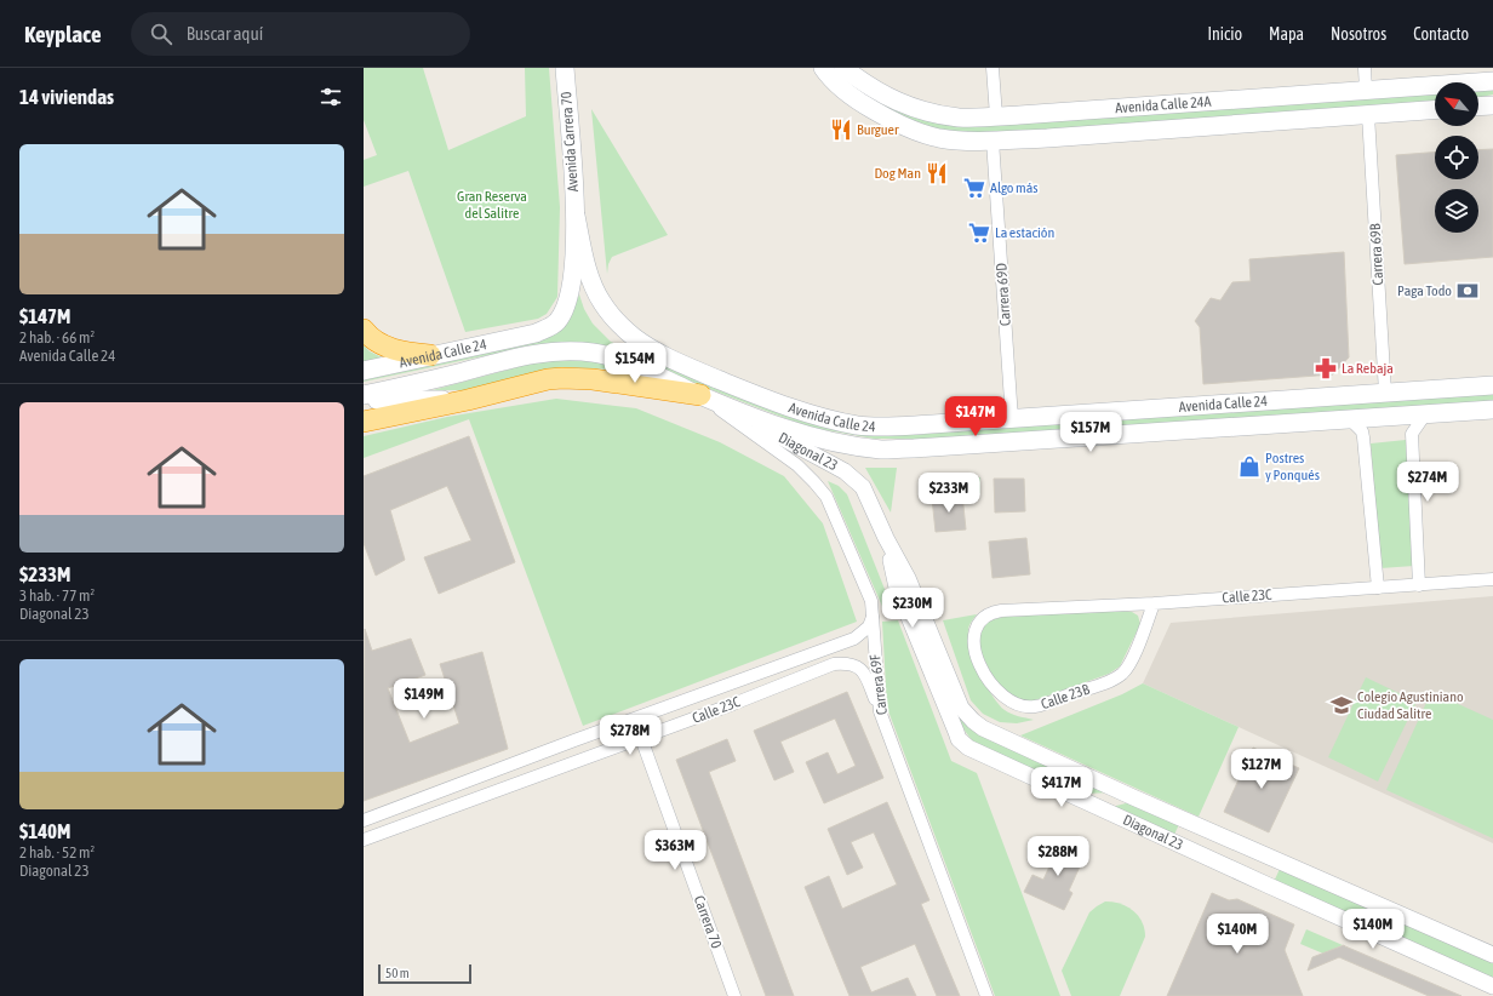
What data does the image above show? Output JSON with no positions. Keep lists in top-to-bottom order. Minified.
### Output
{"streets":{"main road":["Avenida Calle 24A","Avenida Carrera 70","Avenida Calle 24"],"street":["Carrera 69B","Carrera 69D","Diagonal 23","Calle 23C","Carrera 69F","Calle 23B","Carrera 70"]},"crossings":[["Avenida Calle 24A","Carrera 69B"],["Avenida Calle 24A","Carrera 69D"],["Avenida Carrera 70","Avenida Calle 24"],["Carrera 69B","Avenida Calle 24"],["Carrera 69D","Avenida Calle 24"],["Avenida Calle 24","Diagonal 23"],["Avenida Calle 24","Carrera 69F"],["Diagonal 23","Carrera 69F"],["Calle 23C","Carrera 69F"],["Calle 23C","Calle 23B"],["Calle 23C","Carrera 70"]],"parks":["Gran Reserva del Salitre"],"places":{"restaurant":["Burguer","Dog Man"],"supermarket":["Algo más","La estación"],"bank":["Paga Todo"],"pharmacy":["La Rebaja"],"shop":["Postres y Ponqués"],"school or university":["Colegio Agustiniano Ciudad Salitre"]},"scale_bar":"50 m","north":"top left","page":{"header":"Keyplace","search":"Buscar aquí","nav":["Inicio","Mapa","Nosotros","Contacto"],"heading":"14 viviendas","list":[{"name":"$147M","note":"2 hab. · 66 m² · Avenida Calle 24"},{"name":"$233M","note":"3 hab. · 77 m² · Diagonal 23"},{"name":"$140M","note":"2 hab. · 52 m² · Diagonal 23"}],"price":["$154M","$147M","$157M","$274M","$233M","$230M","$149M","$278M","$127M","$417M","$363M","$288M","$140M","$140M"],"scale":"50 m"}}
